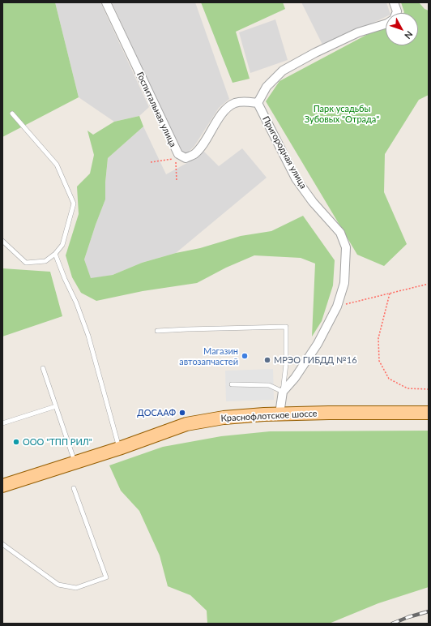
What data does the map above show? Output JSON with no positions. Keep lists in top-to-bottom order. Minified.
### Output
{"streets":{"main road":["Краснофлотское шоссе"],"street":["Госпитальная улица","Пригородная улица"]},"crossings":[["Госпитальная улица","Пригородная улица"]],"parks":["Парк усадьбы Зубовых \"Отрада\""],"places":["Магазин автозапчастей","МРЭО ГИБДД №16","ДОСААФ","ООО \"ТПП РИЛ\""],"north":"bottom right"}
